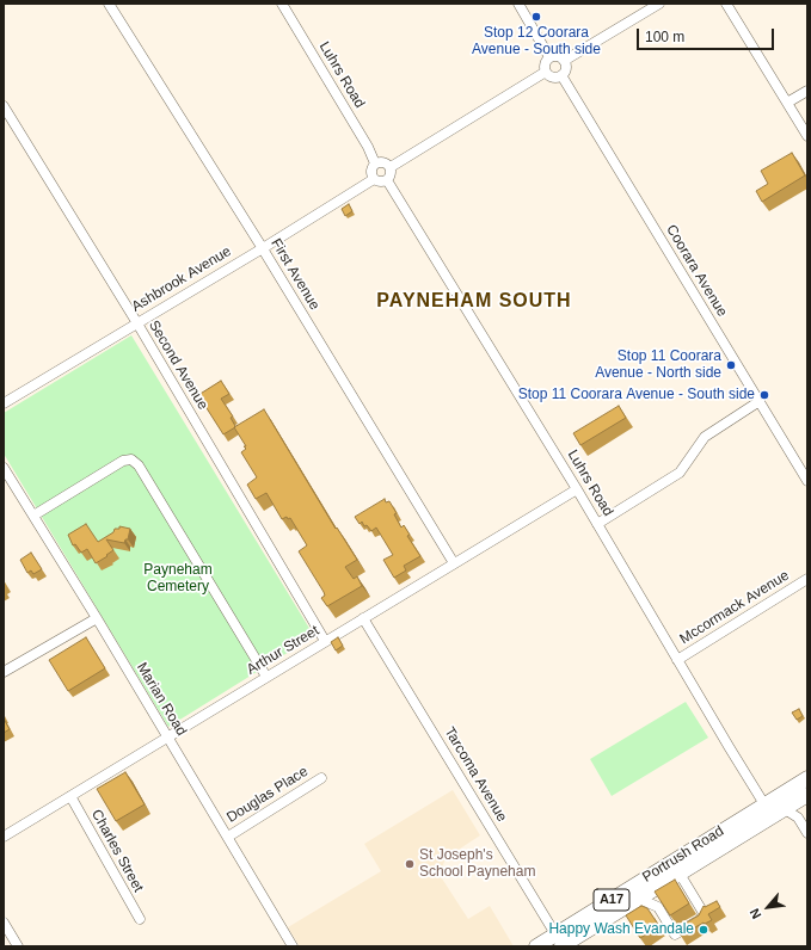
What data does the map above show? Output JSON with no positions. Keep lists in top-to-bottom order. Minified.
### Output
{"streets":{"highway":["Portrush Road","A17"],"street":["Luhrs Road","Coorara Avenue","First Avenue","Ashbrook Avenue","Second Avenue","Mccormack Avenue","Arthur Street","Marian Road","Tarcoma Avenue","Douglas Place","Charles Street"]},"crossings":[["Luhrs Road","Ashbrook Avenue"],["Luhrs Road","Mccormack Avenue"],["Luhrs Road","Arthur Street"],["Luhrs Road","Portrush Road"],["First Avenue","Ashbrook Avenue"],["First Avenue","Arthur Street"],["Ashbrook Avenue","Second Avenue"],["Second Avenue","Arthur Street"],["Arthur Street","Marian Road"],["Arthur Street","Tarcoma Avenue"],["Arthur Street","Charles Street"],["Marian Road","Douglas Place"],["Tarcoma Avenue","Portrush Road"]],"districts":["PAYNEHAM SOUTH"],"parks":["Payneham Cemetery"],"places":["Stop 12 Coorara Avenue - South side","Stop 11 Coorara Avenue - North side","Stop 11 Coorara Avenue - South side","St Joseph's School Payneham","Happy Wash Evandale"],"scale_bar":"100 m","north":"bottom left"}
